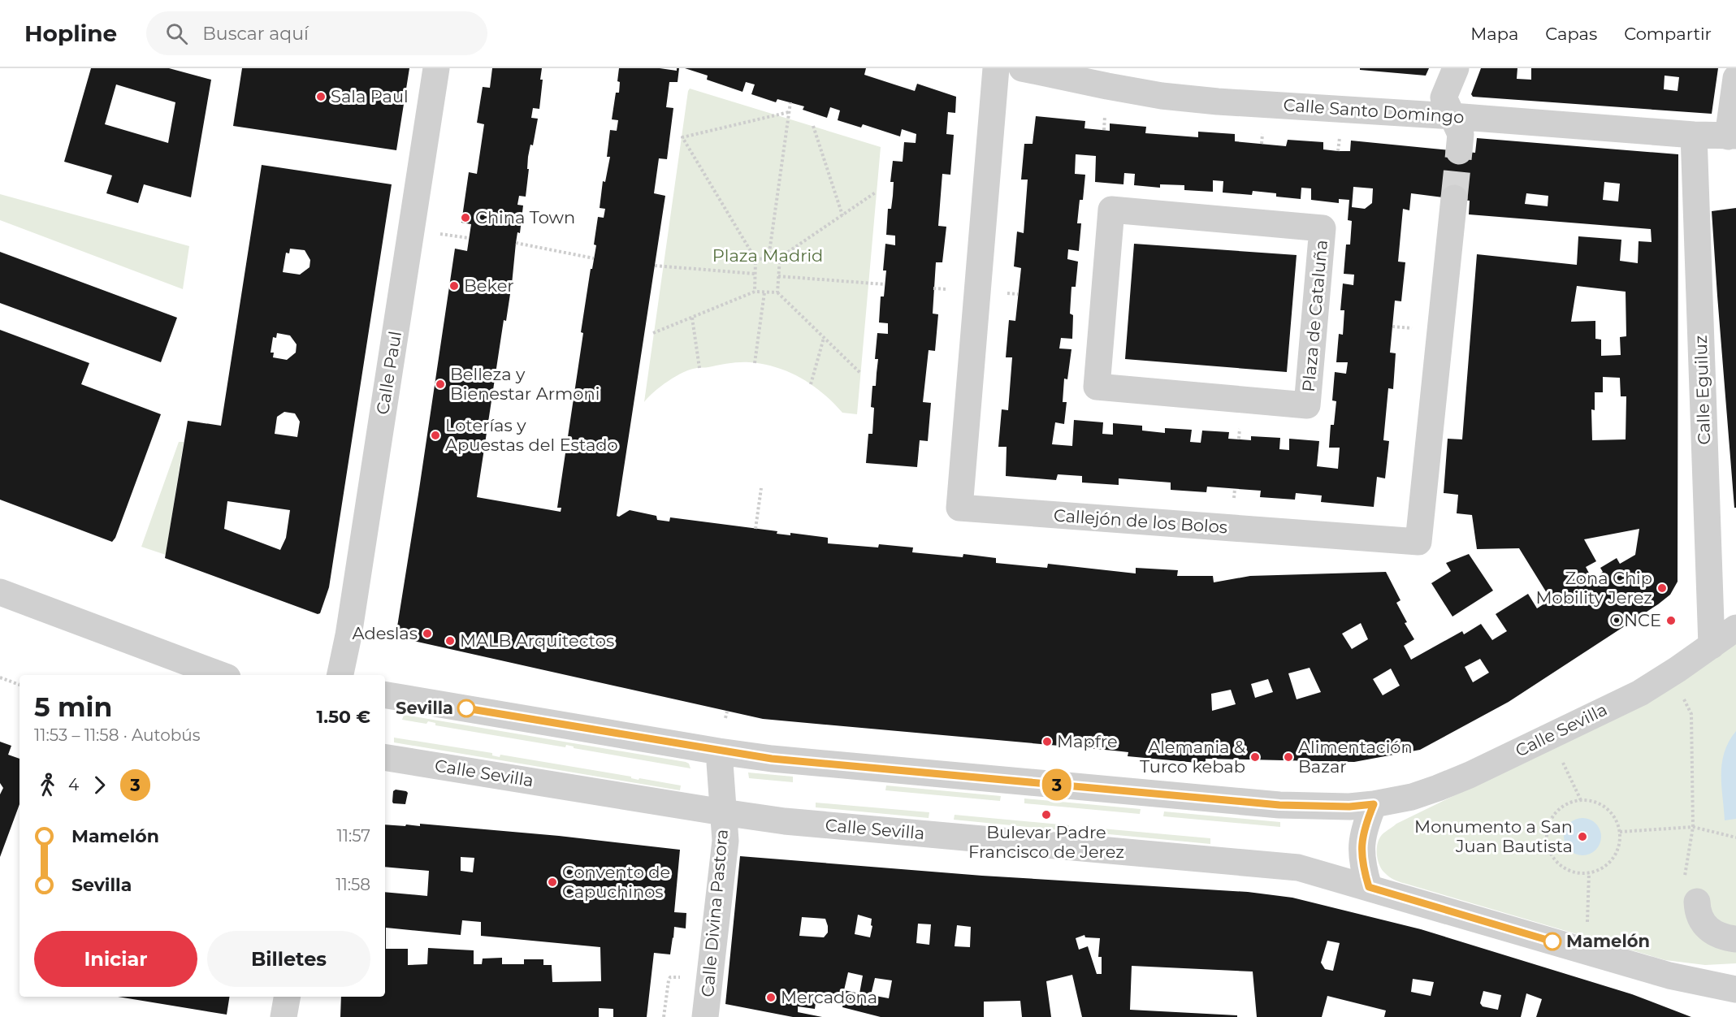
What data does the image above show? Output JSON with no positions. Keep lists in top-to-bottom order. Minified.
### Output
{"streets":{"street":["Calle Santo Domingo","Plaza de Cataluña","Calle Paul","Calle Eguiluz","Callejón de los Bolos","Calle Sevilla","Calle Divina Pastora"]},"crossings":[["Calle Santo Domingo","Calle Eguiluz"],["Calle Eguiluz","Calle Sevilla"],["Calle Sevilla","Calle Divina Pastora"]],"parks":["Plaza Madrid"],"places":["Sala Paul","China Town","Beker","Belleza y Bienestar Armoni","Loterías y Apuestas del Estado","Zona Chip Mobility Jerez","ONCE","Adeslas","MALB Arquitectos","Sevilla","Mapfre","Alemania & Turco kebab","Alimentación Bazar","Bulevar Padre Francisco de Jerez","Monumento a San Juan Bautista","Convento de Capuchinos","Mamelón","Mercadona"],"lines":["bus line 3"],"page":{"header":"Hopline","search":"Buscar aquí","nav":["Mapa","Capas","Compartir"],"on_map":"3","heading":["5 min","11:53 – 11:58 · Autobús","1.50 €"],"legs":["4","3"],"list":[{"name":"Mamelón","value":"11:57"},{"name":"Sevilla","value":"11:58"}],"buttons":["Iniciar","Billetes"]}}
